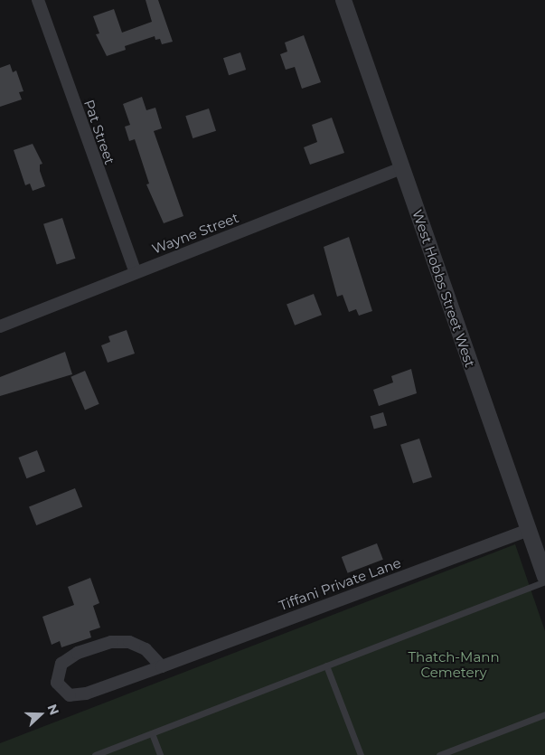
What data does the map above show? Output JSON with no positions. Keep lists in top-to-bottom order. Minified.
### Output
{"streets":{"street":["Pat Street","Wayne Street","West Hobbs Street West","Tiffani Private Lane"]},"crossings":[["Pat Street","Wayne Street"],["Wayne Street","West Hobbs Street West"],["West Hobbs Street West","Tiffani Private Lane"]],"parks":["Thatch-Mann Cemetery"],"north":"right"}
